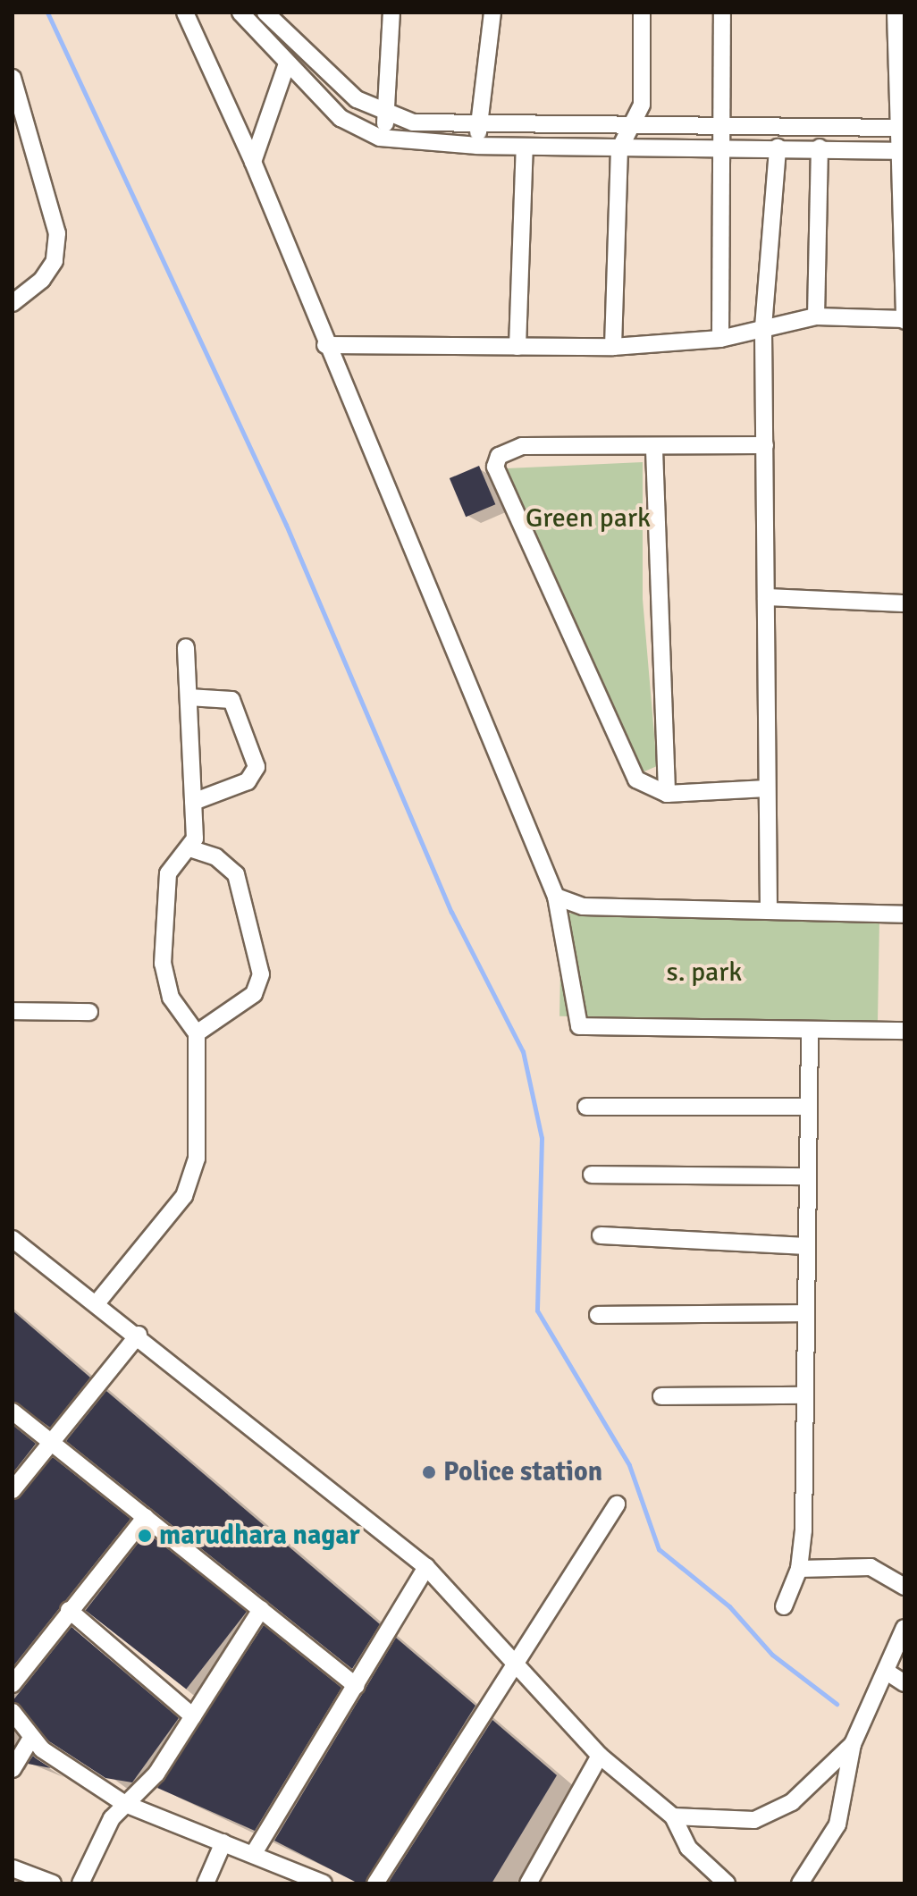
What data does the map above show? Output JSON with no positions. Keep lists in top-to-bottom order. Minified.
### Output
{"parks":["Green park","s. park"],"places":["Police station","marudhara nagar"]}
